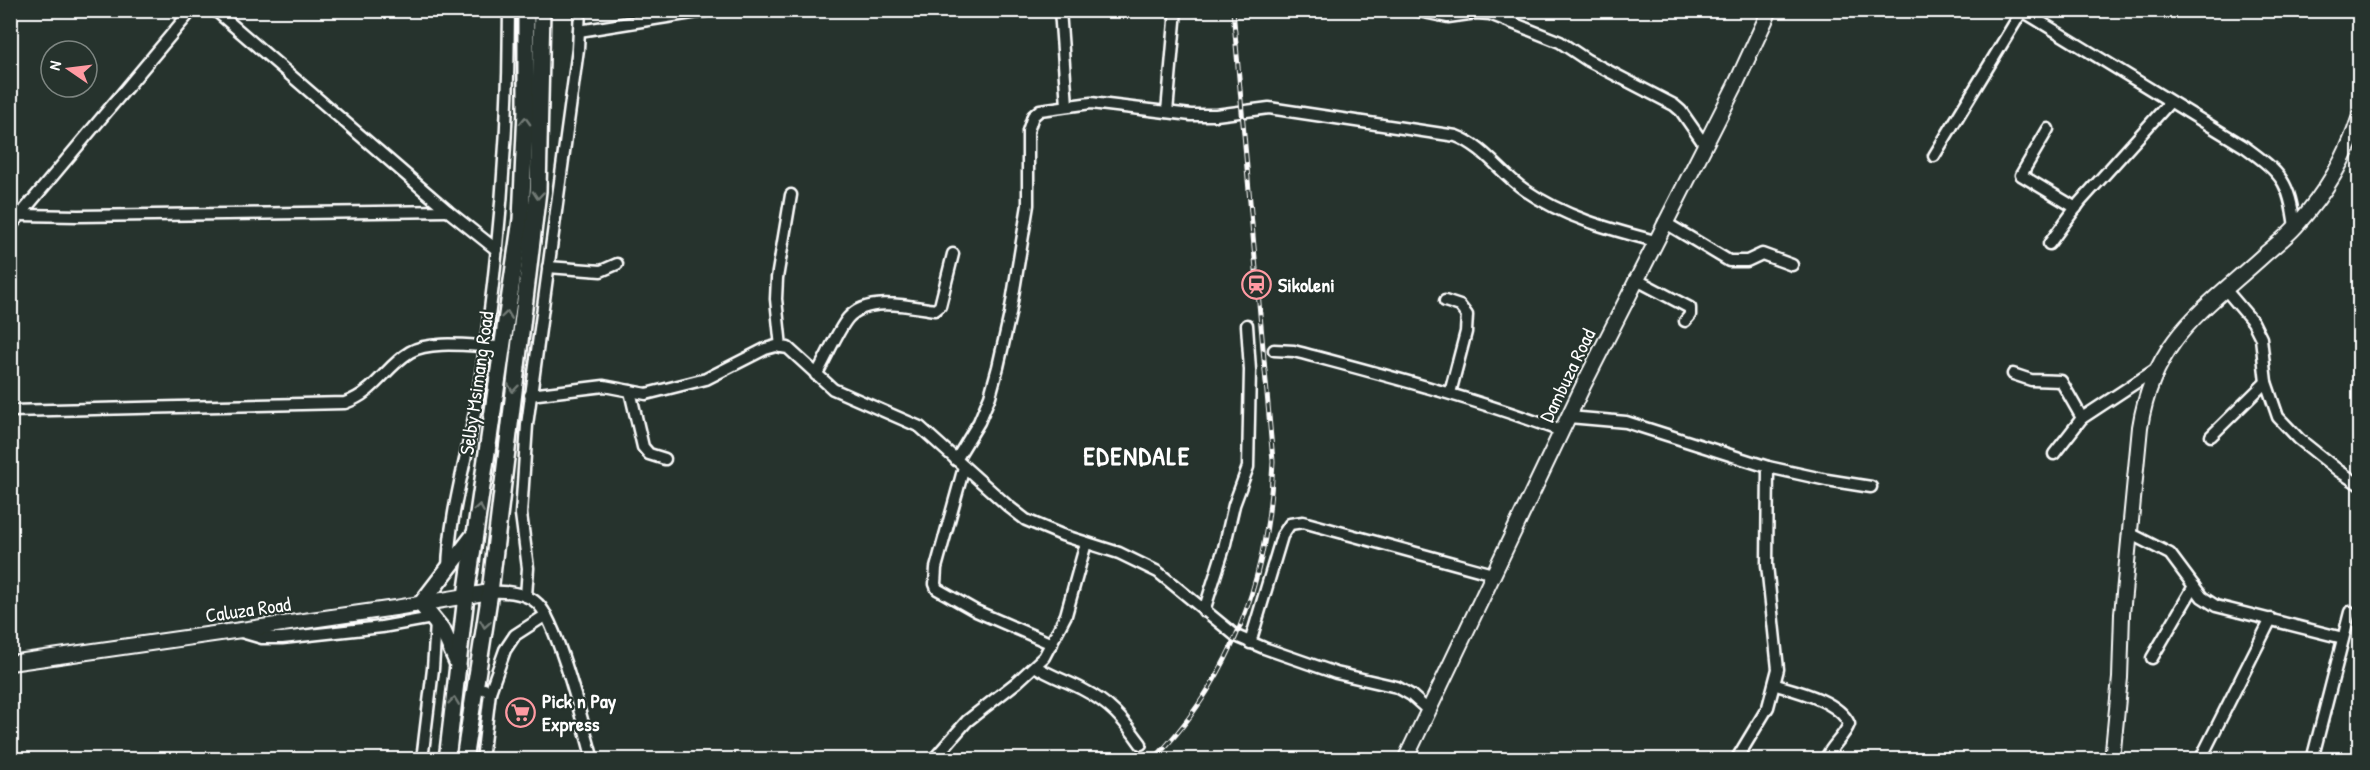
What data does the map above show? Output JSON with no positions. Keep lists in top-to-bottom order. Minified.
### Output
{"streets":{"main road":["Selby Msimang Road"],"street":["Dambuza Road","Caluza Road"]},"crossings":[["Selby Msimang Road","Caluza Road"]],"districts":["EDENDALE"],"places":{"station":["Sikoleni"],"supermarket":["Pick n Pay Express"]},"north":"left"}
